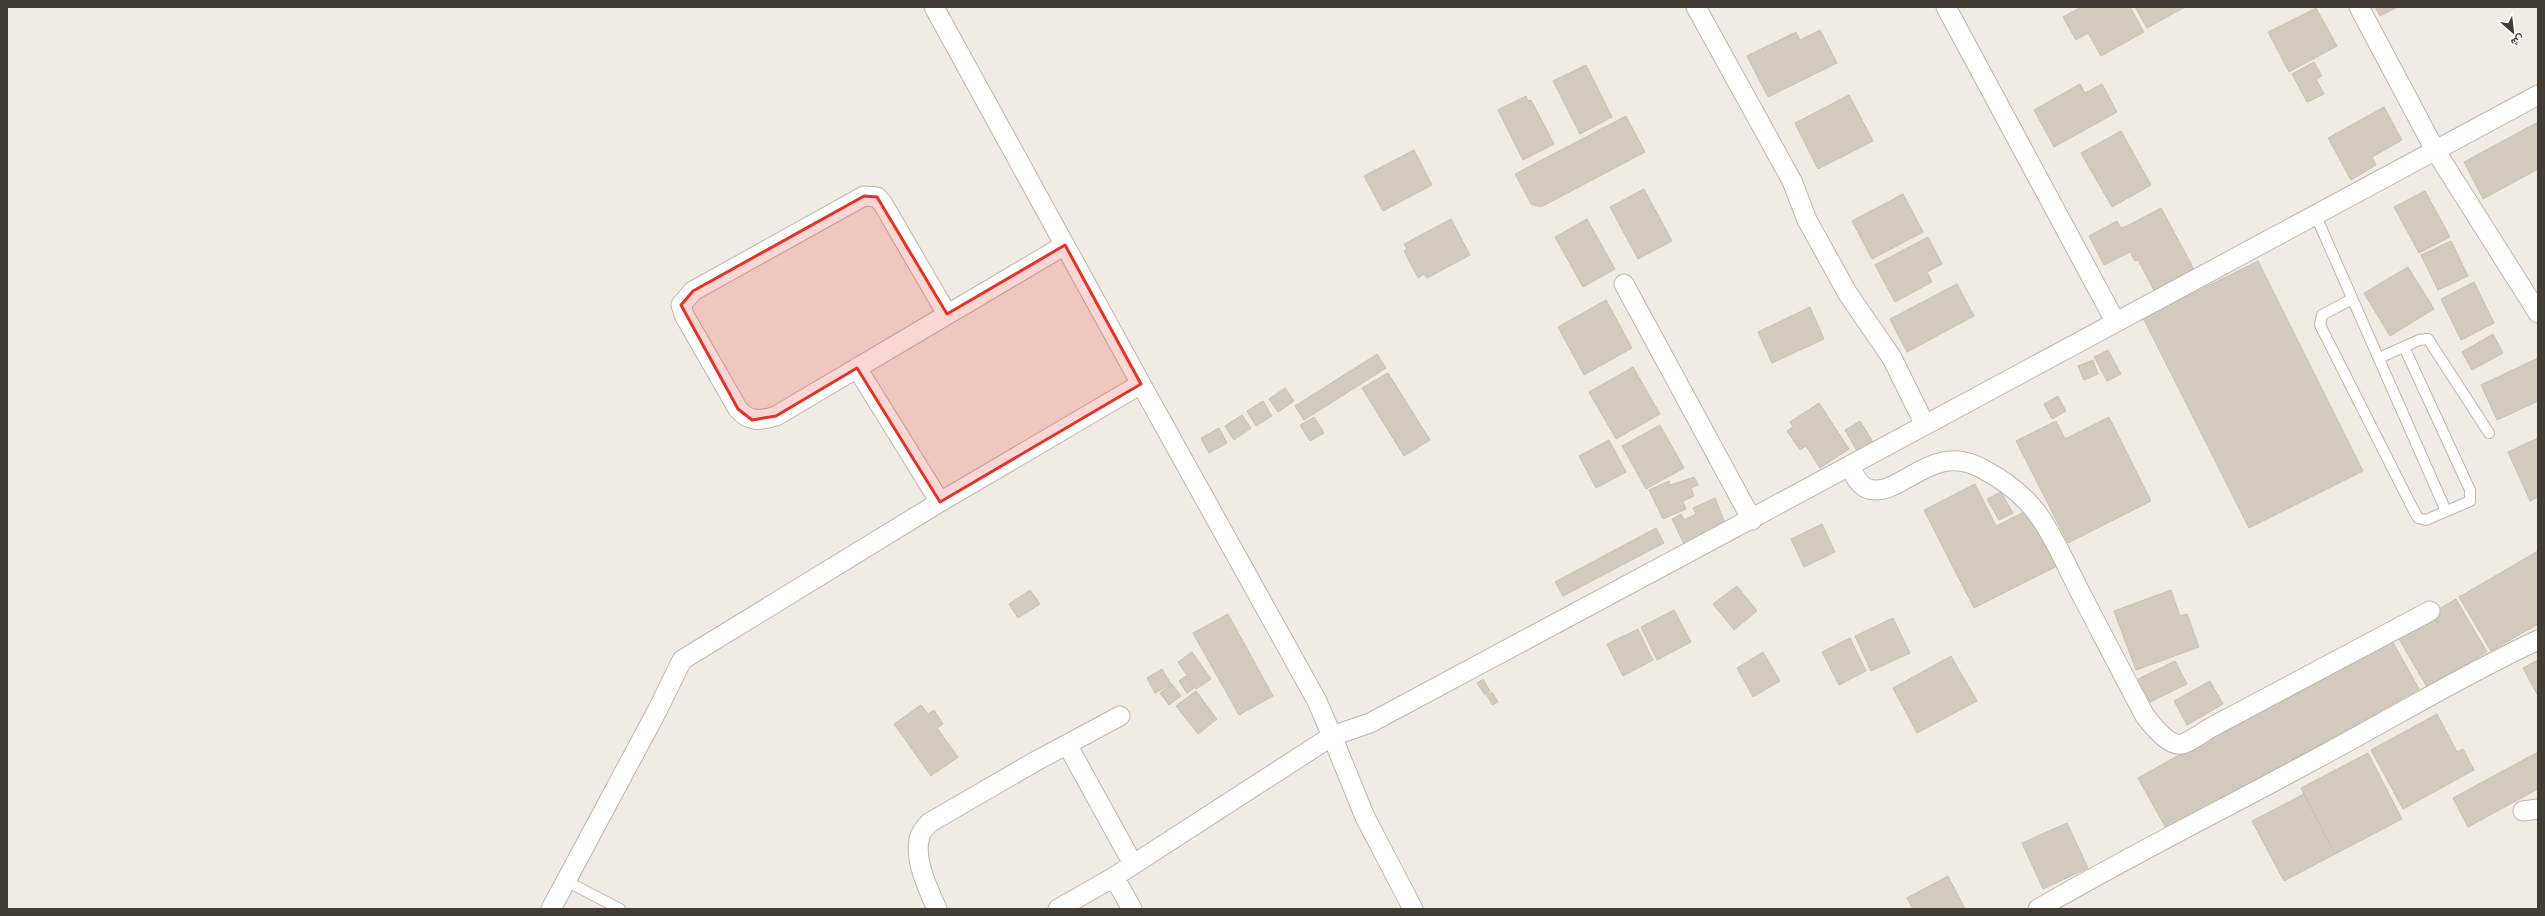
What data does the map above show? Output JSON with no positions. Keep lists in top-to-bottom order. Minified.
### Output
{"north":"bottom right"}
